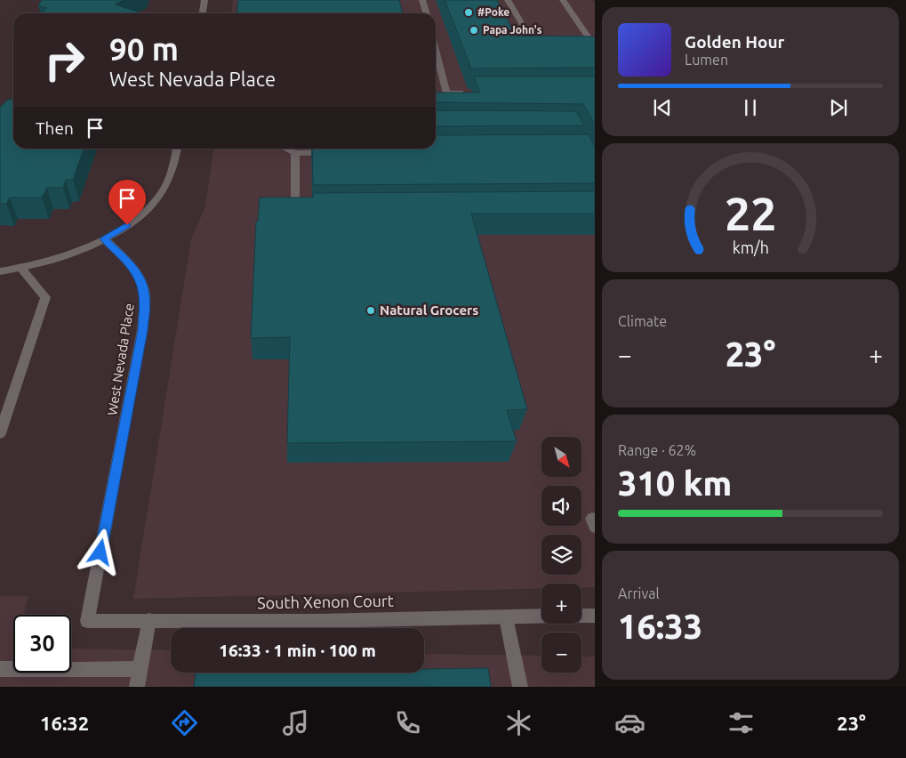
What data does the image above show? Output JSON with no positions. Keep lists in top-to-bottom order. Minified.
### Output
{"streets":{"street":["West Nevada Place","South Xenon Court"]},"crossings":[["West Nevada Place","South Xenon Court"]],"places":["#Poke","Papa John's","Natural Grocers"],"north":"bottom right","page":{"turn":["90 m","West Nevada Place"],"song":["Golden Hour","Lumen"],"then":"Then","tile":["Climate",["Range · 62%","310 km"],["Arrival","16:33"]],"heat":["−","23°","+"],"map_buttons":["+","−"],"limit":"30","trip":"16:33 · 1 min · 100 m","tabs":["16:32","23°"],"gauge":["22","km/h"]}}
